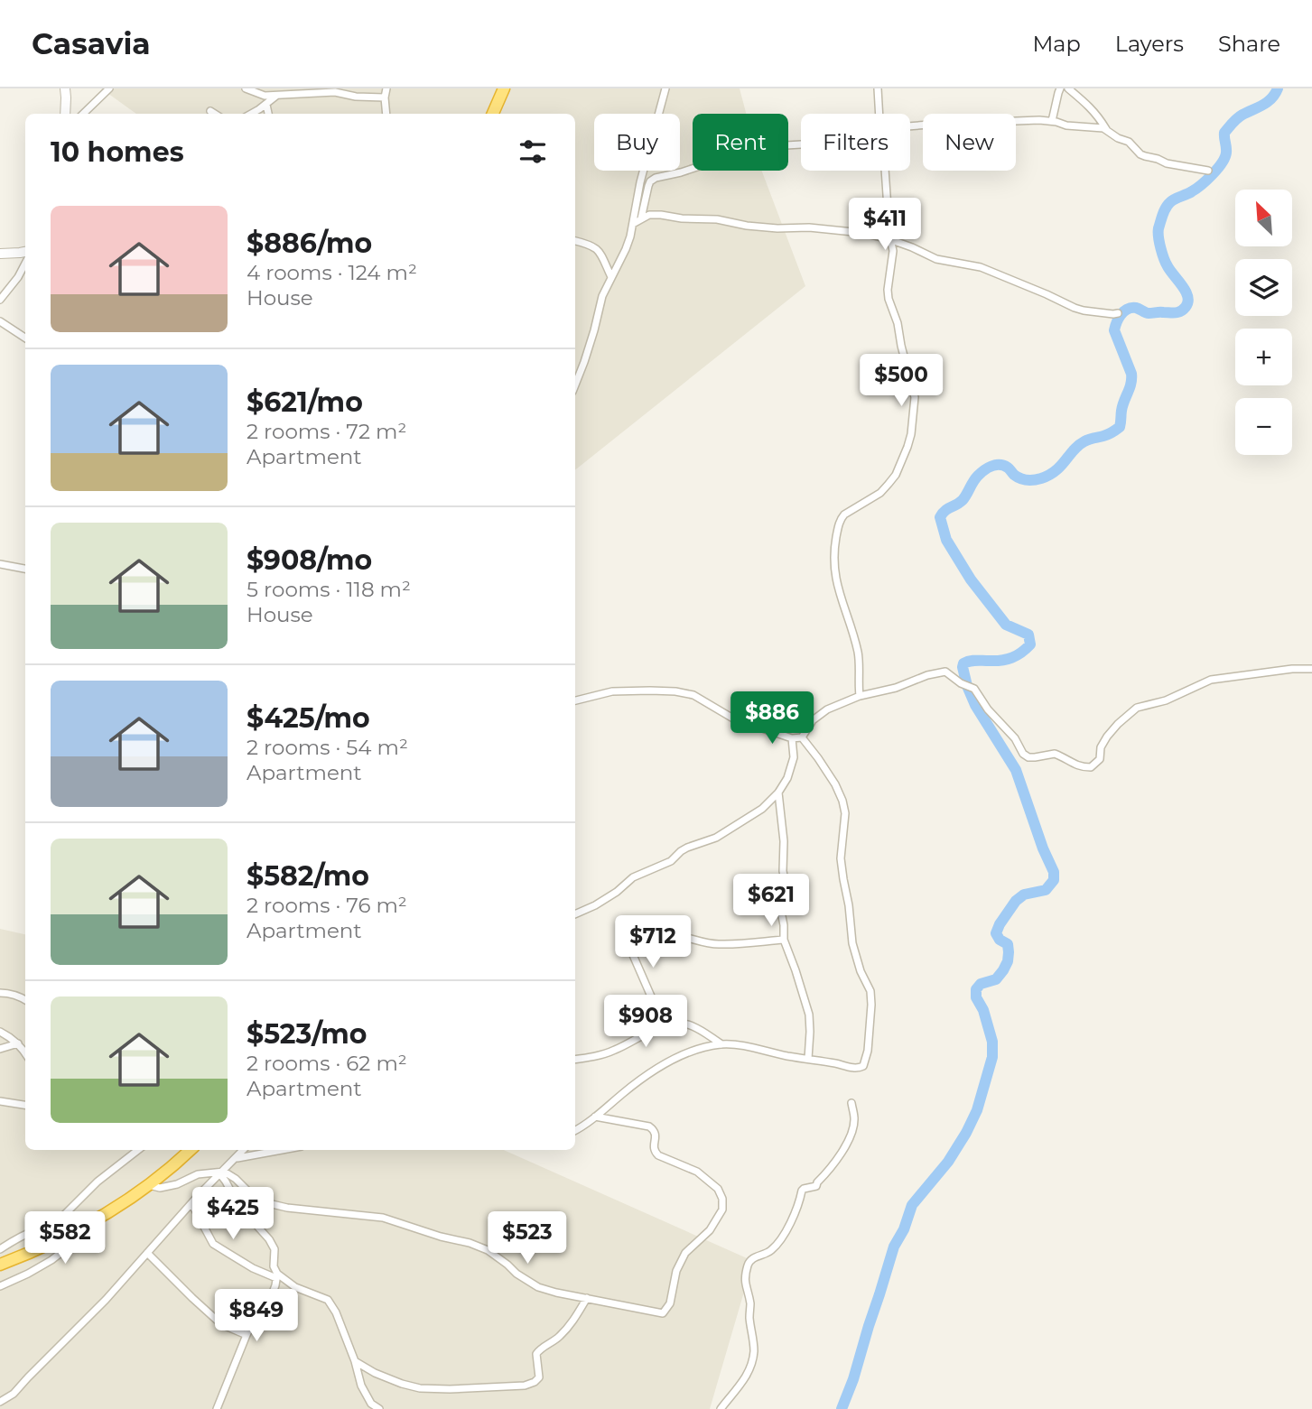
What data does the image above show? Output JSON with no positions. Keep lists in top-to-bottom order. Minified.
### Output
{"north":"top left","page":{"header":"Casavia","nav":["Map","Layers","Share"],"chip":["Buy","Rent","Filters","New"],"heading":"10 homes","map_buttons":["+","−"],"list":[{"name":"$886/mo","note":"4 rooms · 124 m² · House"},{"name":"$621/mo","note":"2 rooms · 72 m² · Apartment"},{"name":"$908/mo","note":"5 rooms · 118 m² · House"},{"name":"$425/mo","note":"2 rooms · 54 m² · Apartment"},{"name":"$582/mo","note":"2 rooms · 76 m² · Apartment"},{"name":"$523/mo","note":"2 rooms · 62 m² · Apartment"}],"price":["$411","$500","$886","$621","$712","$908","$425","$582","$523","$849"]}}
